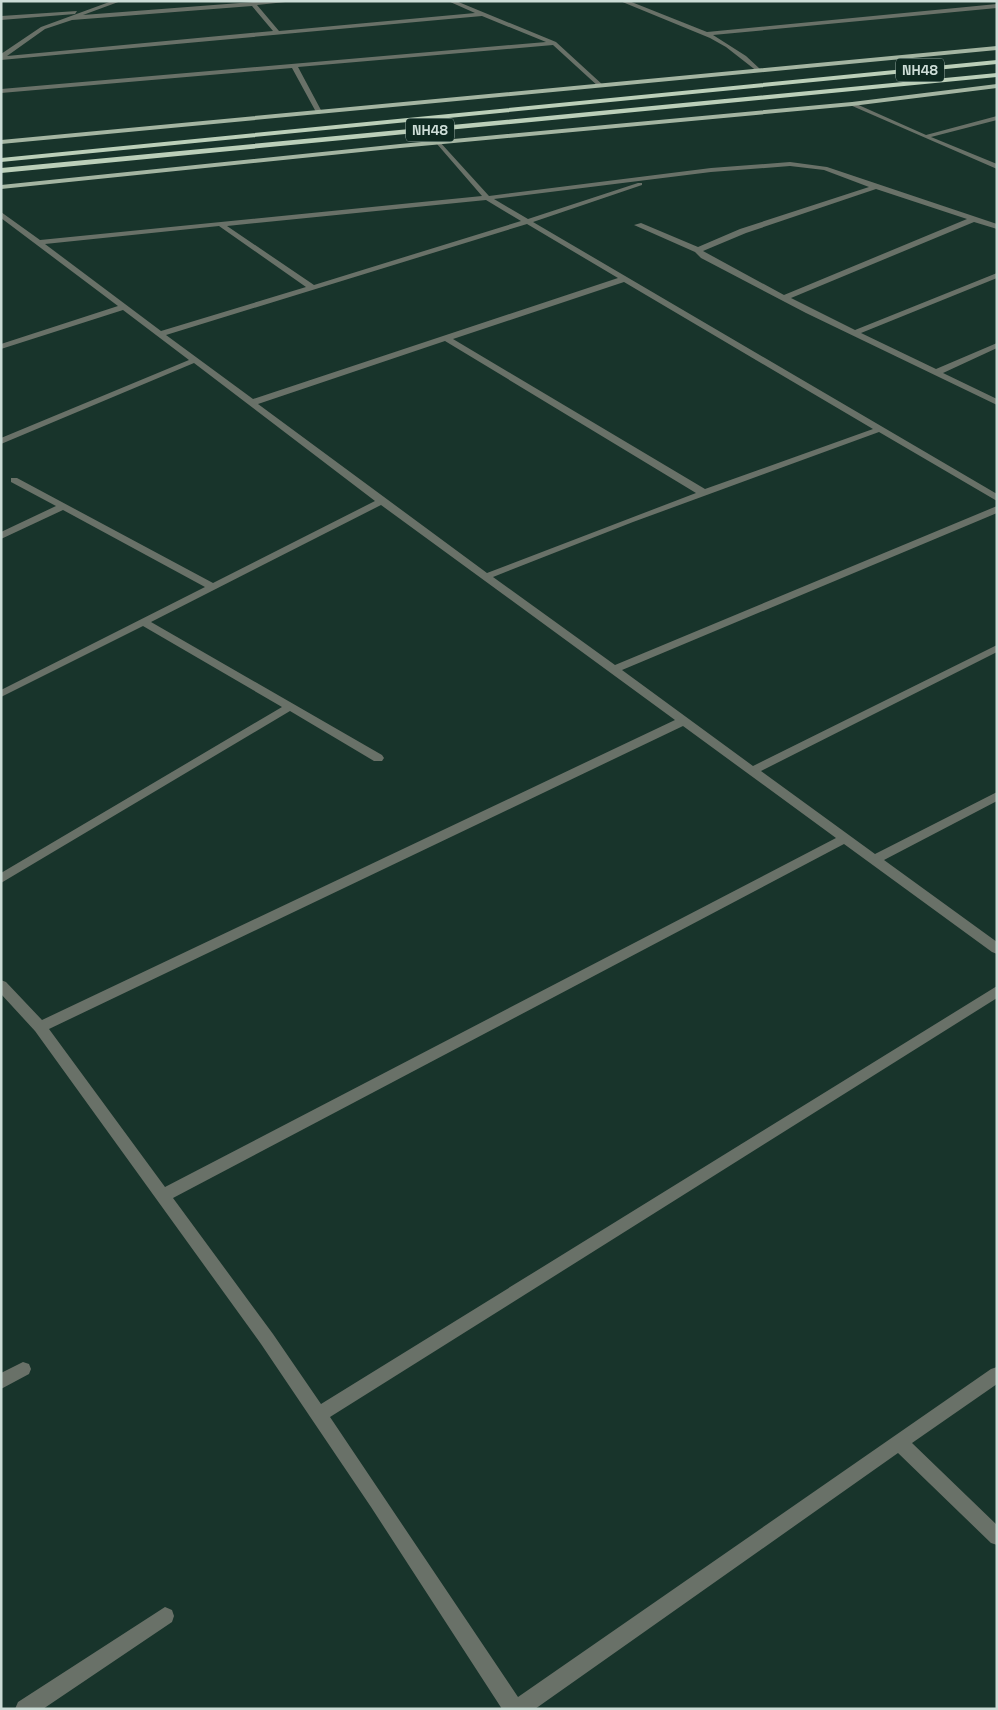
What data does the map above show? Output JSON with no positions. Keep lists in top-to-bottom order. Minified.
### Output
{"streets":{"highway":["NH48"]}}
